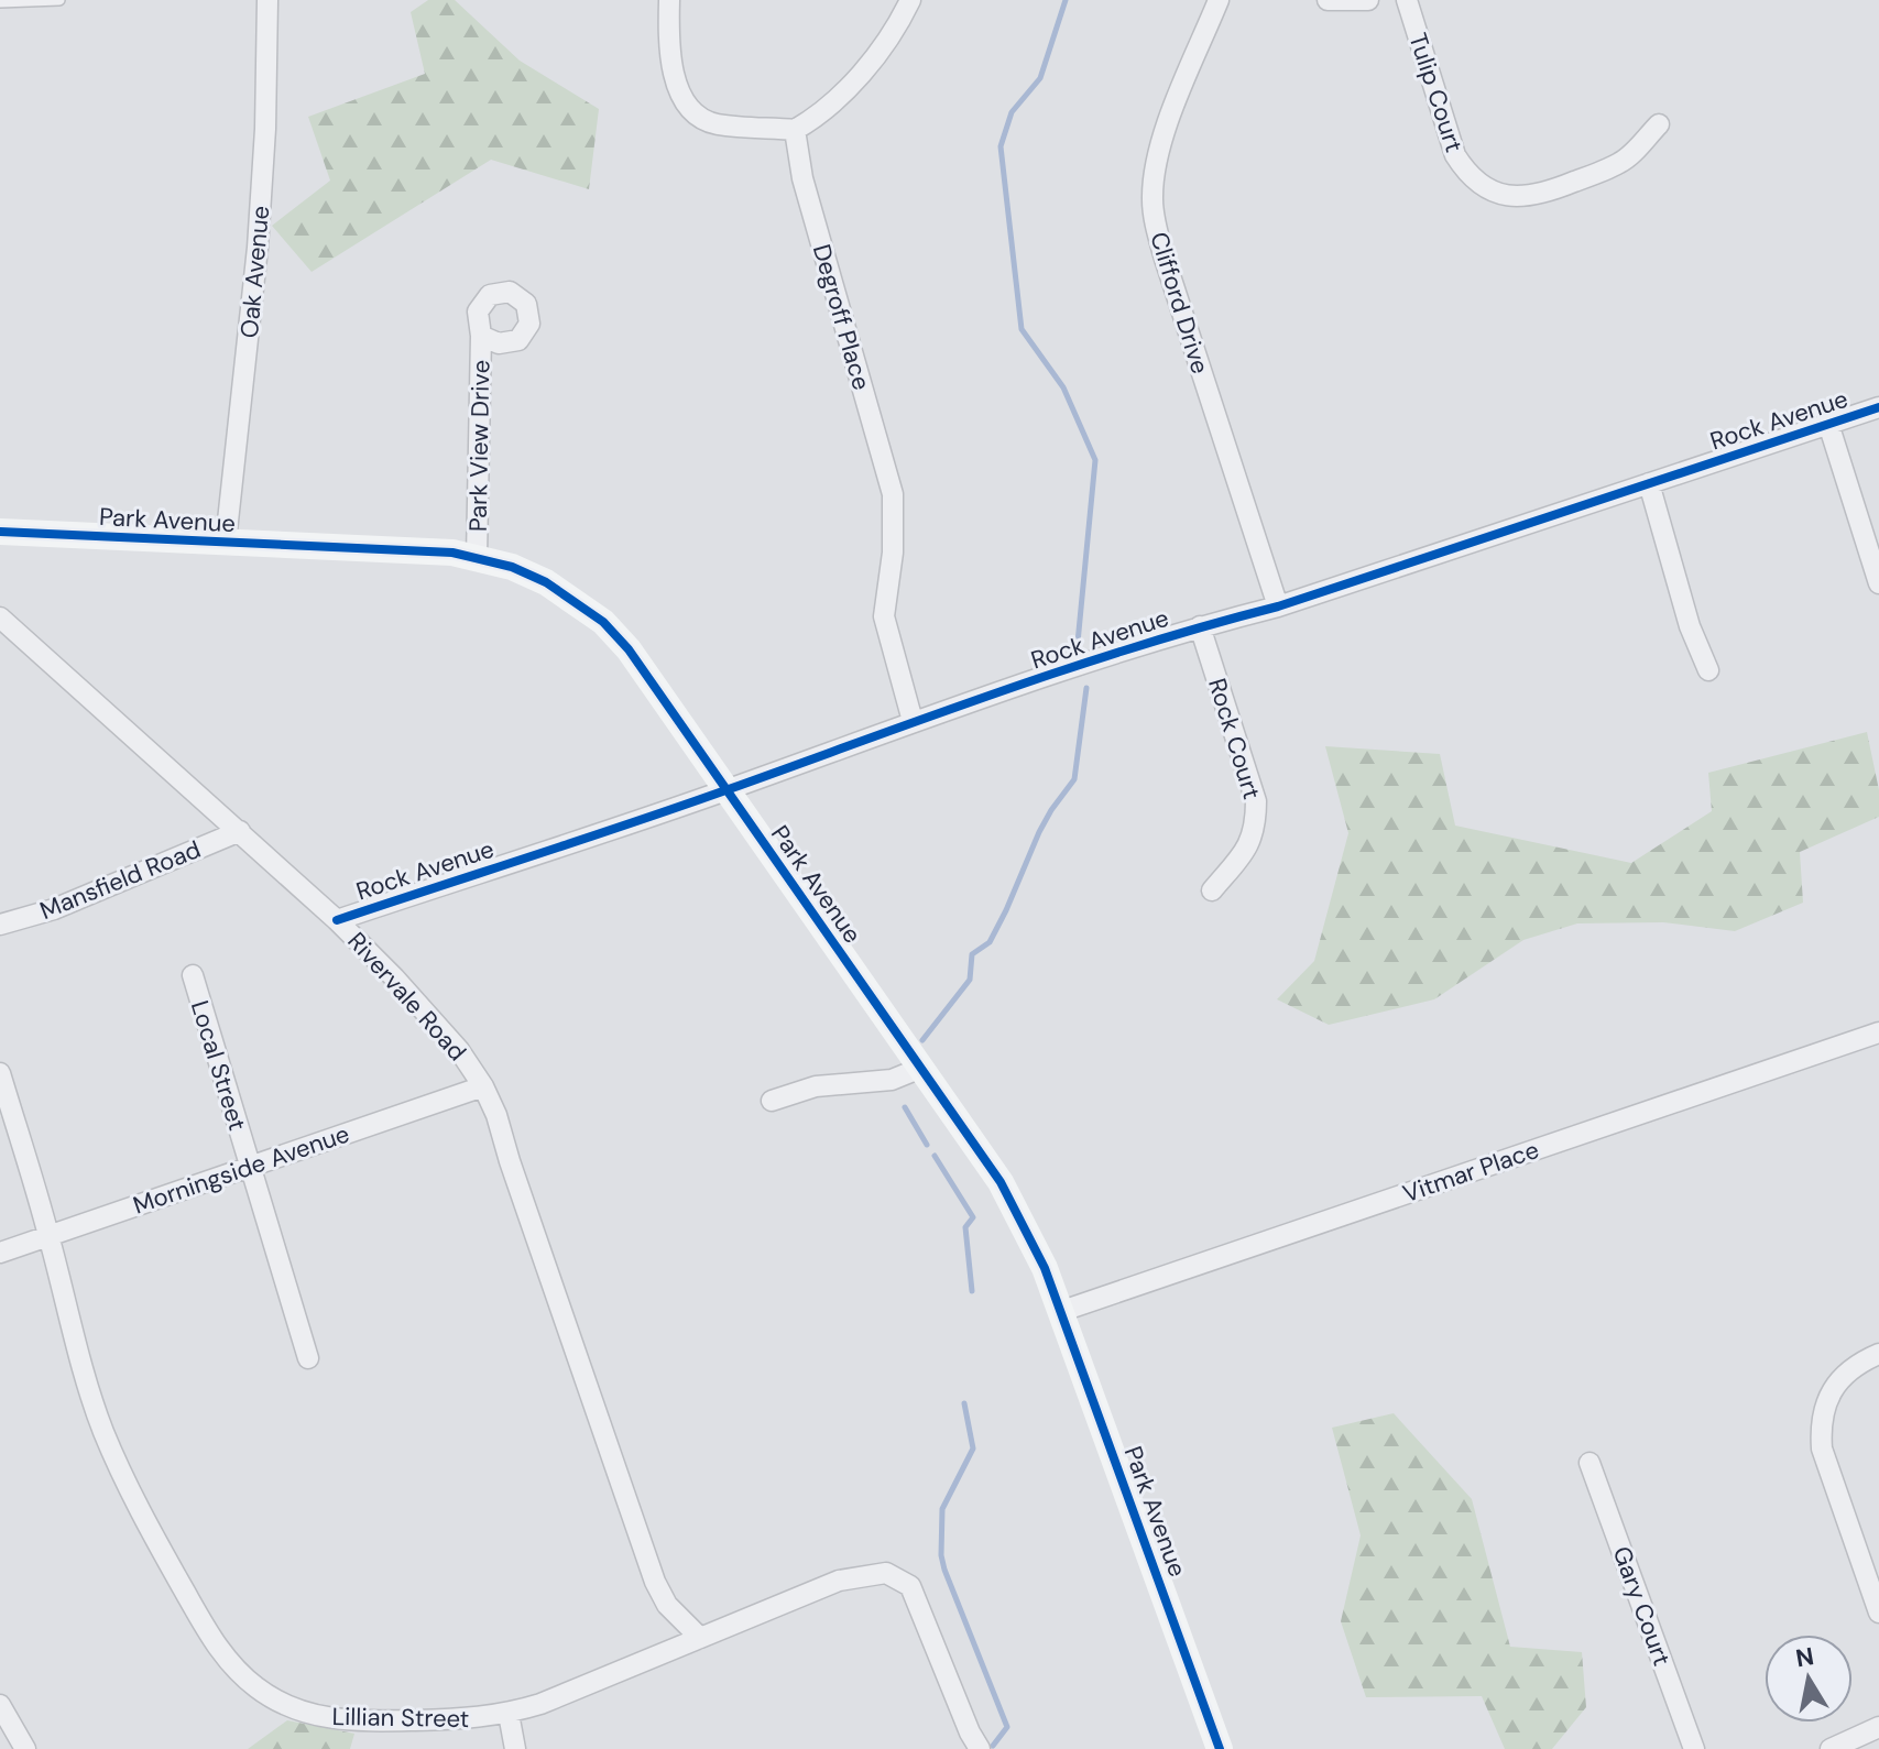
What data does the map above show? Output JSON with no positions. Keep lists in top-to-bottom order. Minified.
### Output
{"streets":{"street":["Tulip Court","Oak Avenue","Clifford Drive","Degroff Place","Rock Avenue","Park View Drive","Park Avenue","Rock Court","Mansfield Road","Rivervale Road","Local Street","Morningside Avenue","Vitmar Place","Gary Court","Lillian Street"]},"crossings":[["Oak Avenue","Park Avenue"],["Clifford Drive","Rock Avenue"],["Degroff Place","Rock Avenue"],["Rock Avenue","Park Avenue"],["Rock Avenue","Rock Court"],["Rock Avenue","Rivervale Road"],["Park View Drive","Park Avenue"],["Park Avenue","Vitmar Place"],["Mansfield Road","Rivervale Road"],["Rivervale Road","Morningside Avenue"],["Rivervale Road","Lillian Street"],["Local Street","Morningside Avenue"],["Morningside Avenue","Lillian Street"]],"north":"top"}
